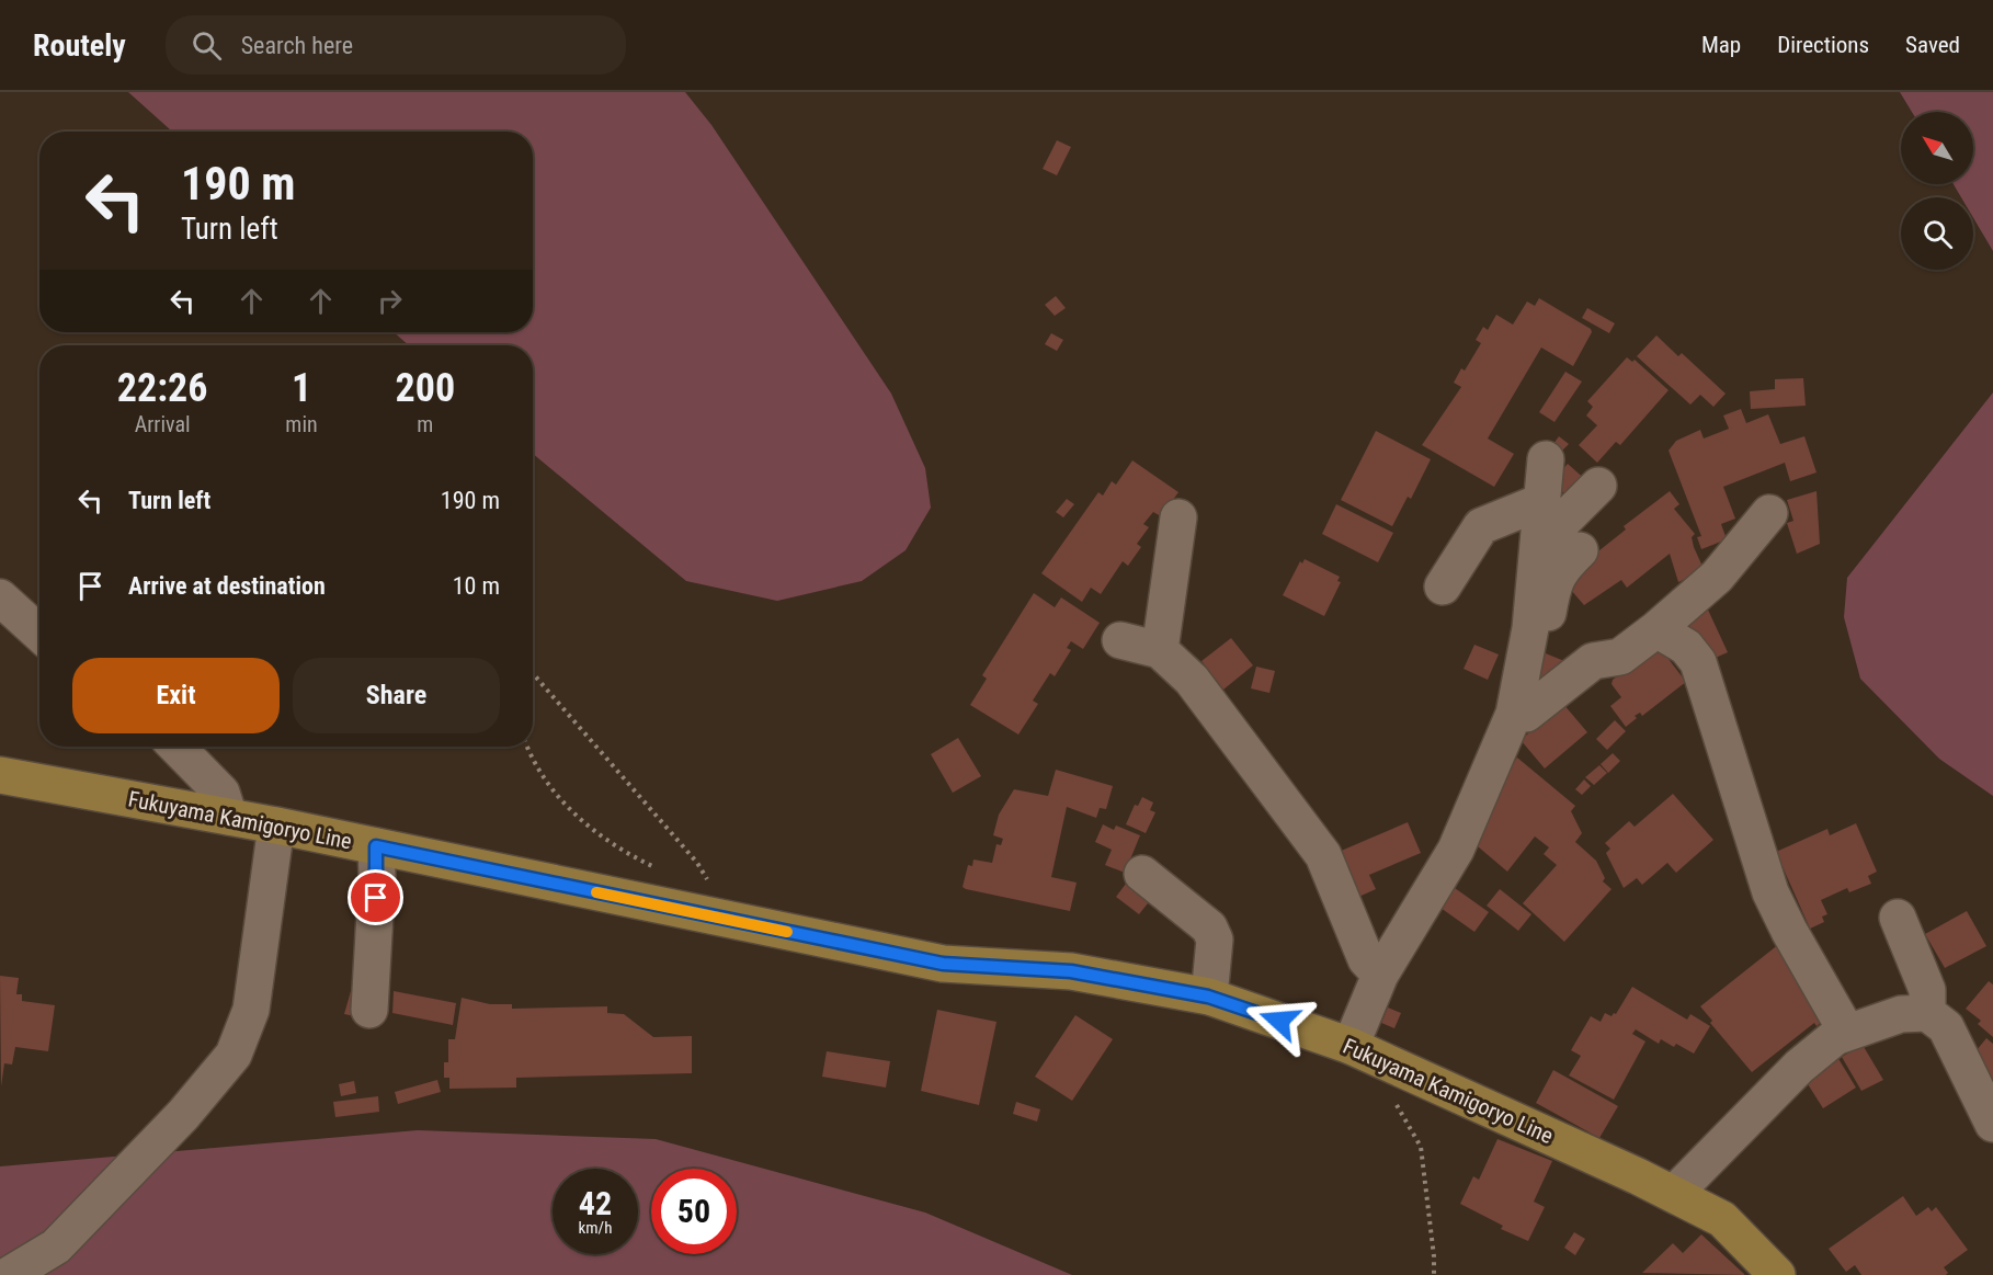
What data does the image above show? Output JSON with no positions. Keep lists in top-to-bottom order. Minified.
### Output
{"streets":{"main road":["Fukuyama Kamigoryo Line"]},"north":"top left","page":{"header":"Routely","search":"Search here","nav":["Map","Directions","Saved"],"turn":["190 m","Turn left"],"eta":["22:26","Arrival","1","min","200","m"],"list":[{"name":"Turn left","value":"190 m"},{"name":"Arrive at destination","value":"10 m"}],"buttons":["Exit","Share"],"speed":"42 km/h","limit":"50"}}
